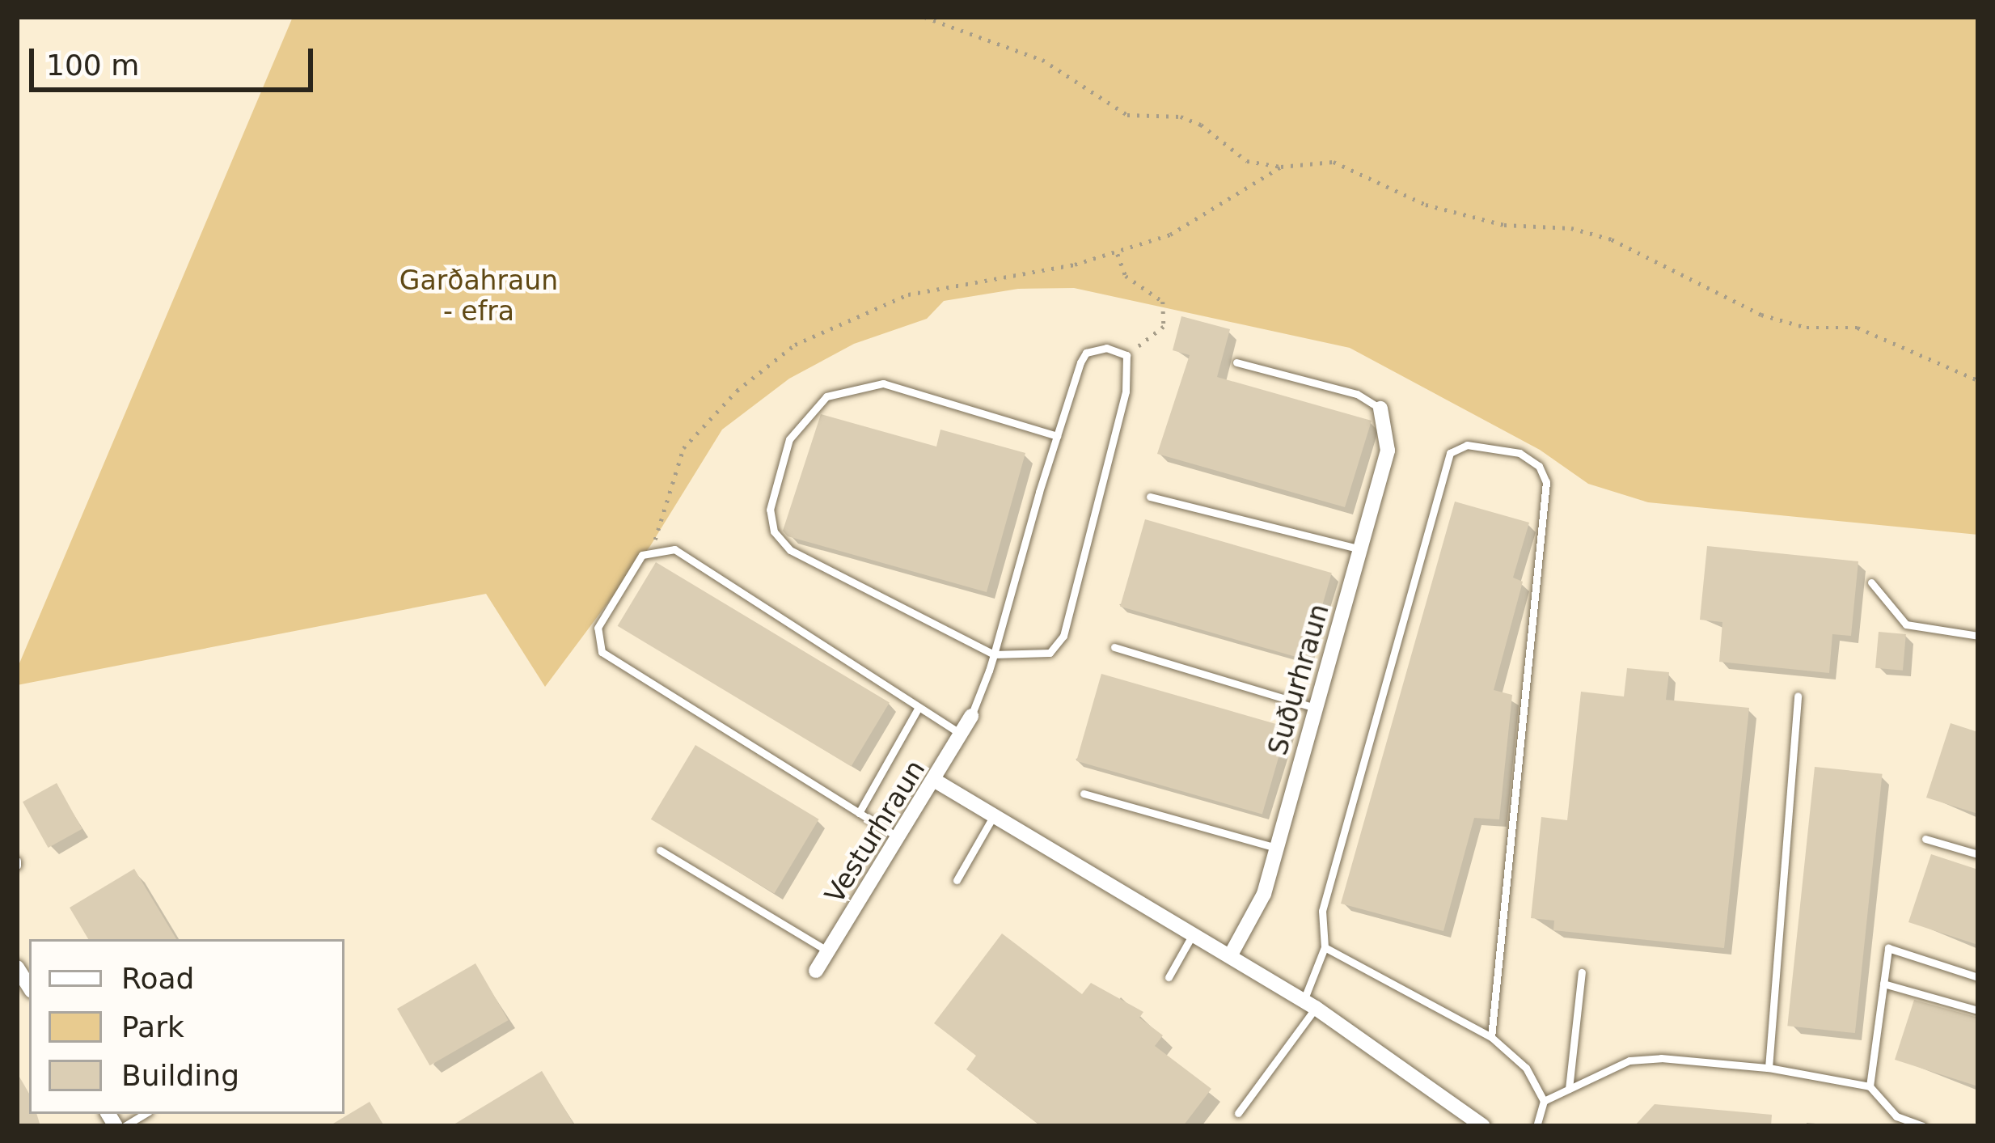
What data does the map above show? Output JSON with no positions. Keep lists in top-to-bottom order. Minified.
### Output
{"streets":{"street":["Suðurhraun","Vesturhraun"]},"parks":["Garðahraun - efra"],"legend":["Road","Park","Building"],"scale_bar":"100 m"}
